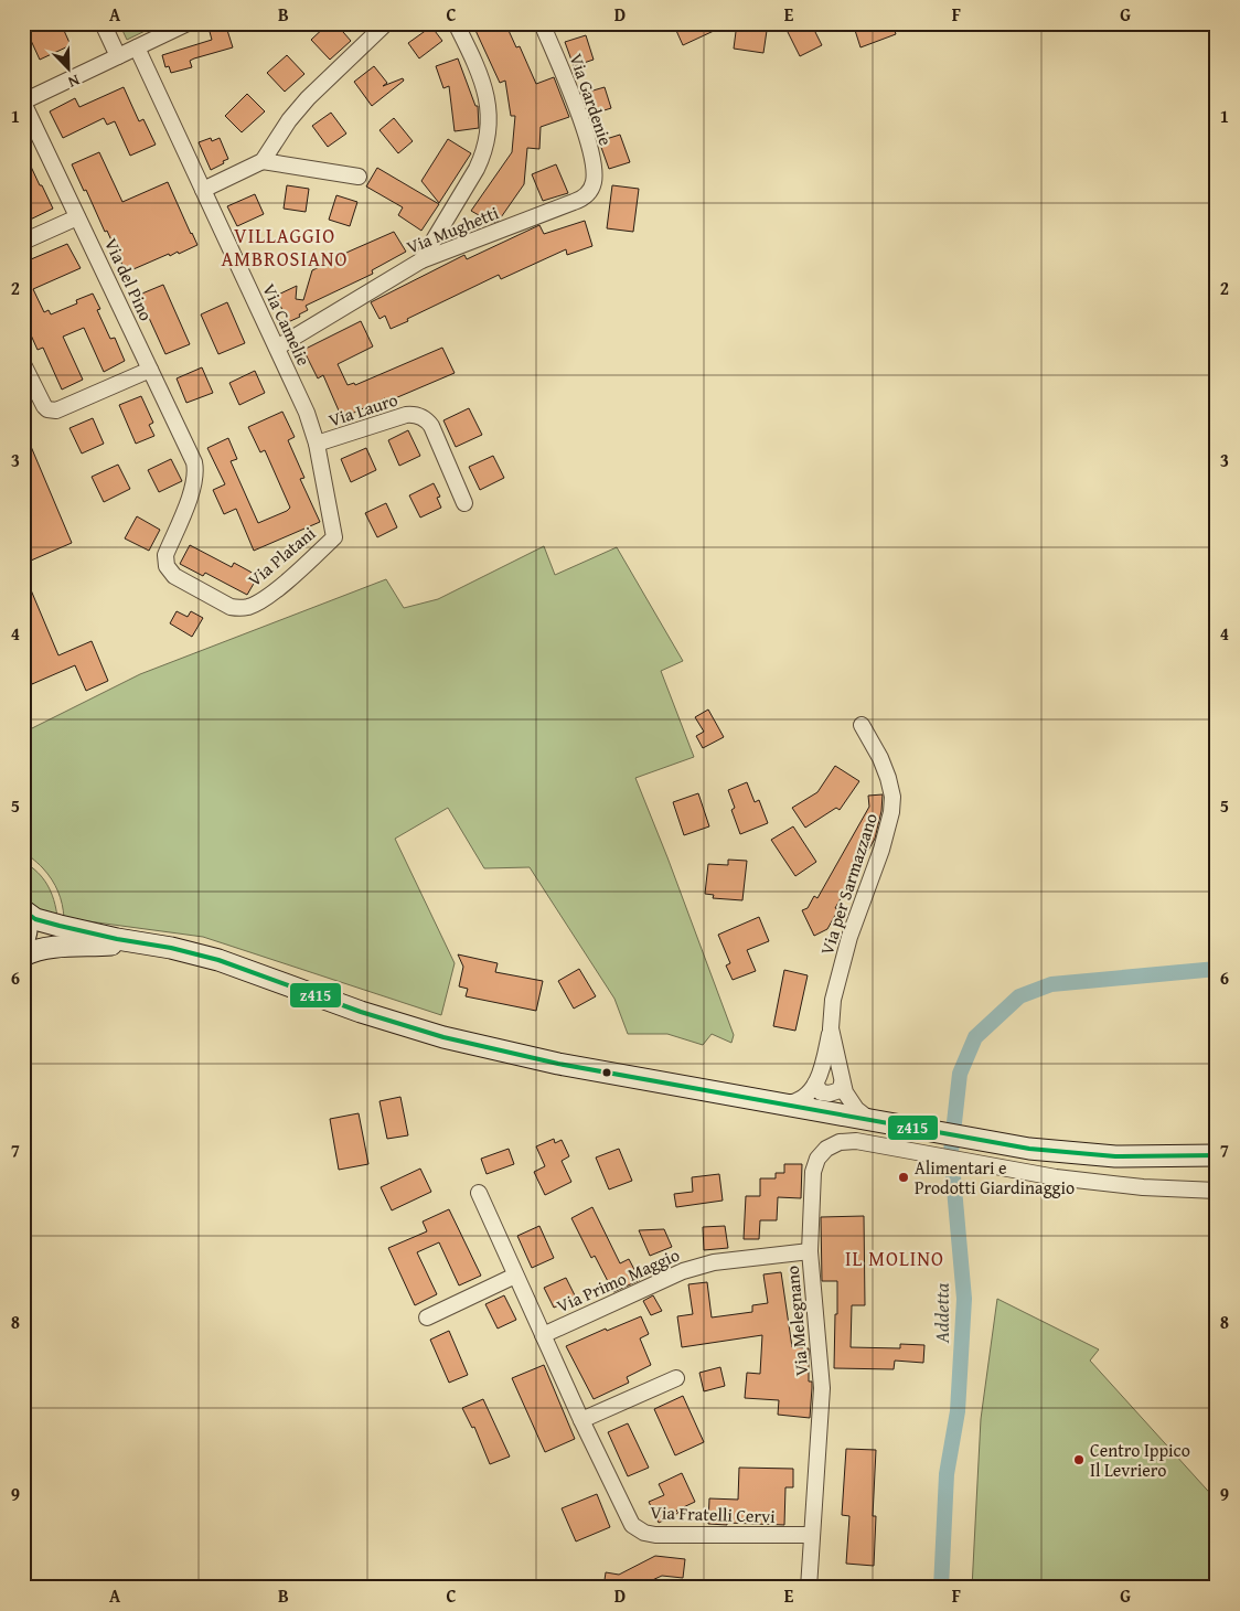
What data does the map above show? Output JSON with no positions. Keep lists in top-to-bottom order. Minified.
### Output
{"streets":{"street":["Via Gardenie","Via Mughetti","Via del Pino","Via Camelie","Via Lauro","Via Platani","Via per Sarmazzano","Via Primo Maggio","Via Melegnano","Via Fratelli Cervi"]},"crossings":[["Via Gardenie","Via Mughetti"],["Via Mughetti","Via Camelie"],["Via del Pino","Via Platani"],["Via Camelie","Via Lauro"],["Via Camelie","Via Platani"],["Via Primo Maggio","Via Melegnano"],["Via Primo Maggio","Via Fratelli Cervi"],["Via Melegnano","Via Fratelli Cervi"]],"districts":["VILLAGGIO AMBROSIANO","IL MOLINO"],"water":["Addetta"],"places":["Alimentari e Prodotti Giardinaggio","Centro Ippico Il Levriero"],"lines":["transit line z415"],"north":"bottom right","grid":{"columns":["A","B","C","D","E","F","G"],"rows":["1","2","3","4","5","6","7","8","9"]}}
